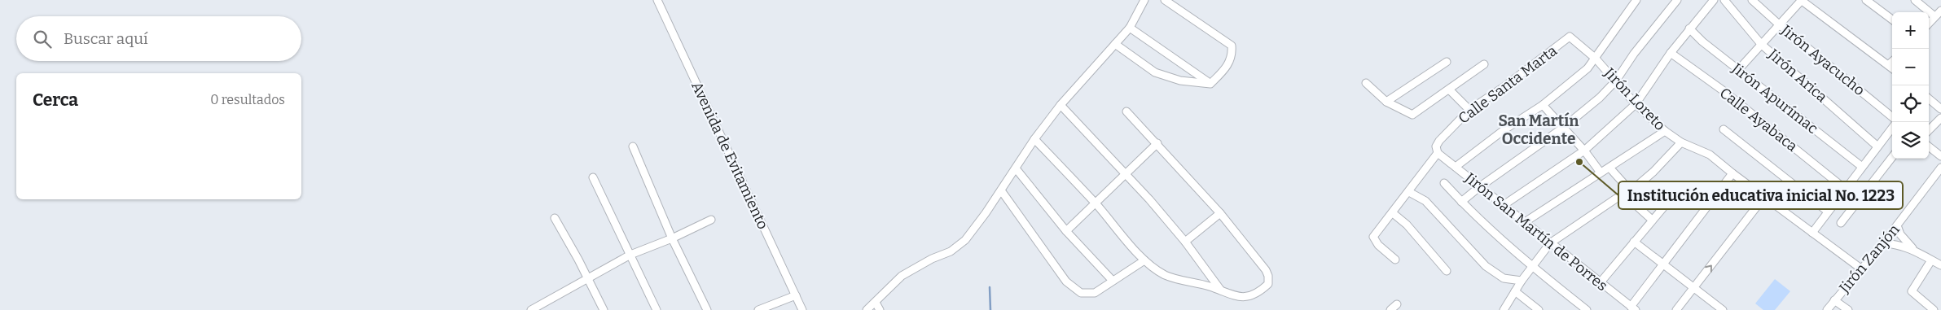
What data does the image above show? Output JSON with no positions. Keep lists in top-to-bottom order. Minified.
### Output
{"streets":{"street":["Jirón Ayacucho","Jirón Arica","Calle Santa Marta","Jirón Apurímac","Jirón Loreto","Calle Ayabaca","Avenida de Evitamiento","Jirón San Martín de Porres","Jirón Zanjón"]},"crossings":[["Calle Santa Marta","Jirón Loreto"],["Calle Santa Marta","Jirón San Martín de Porres"],["Jirón Loreto","Jirón Zanjón"]],"districts":["San Martín Occidente"],"places":["Institución educativa inicial No. 1223"],"page":{"map_buttons":["+","−"],"search":"Buscar aquí","heading":["Cerca","0 resultados"]}}
